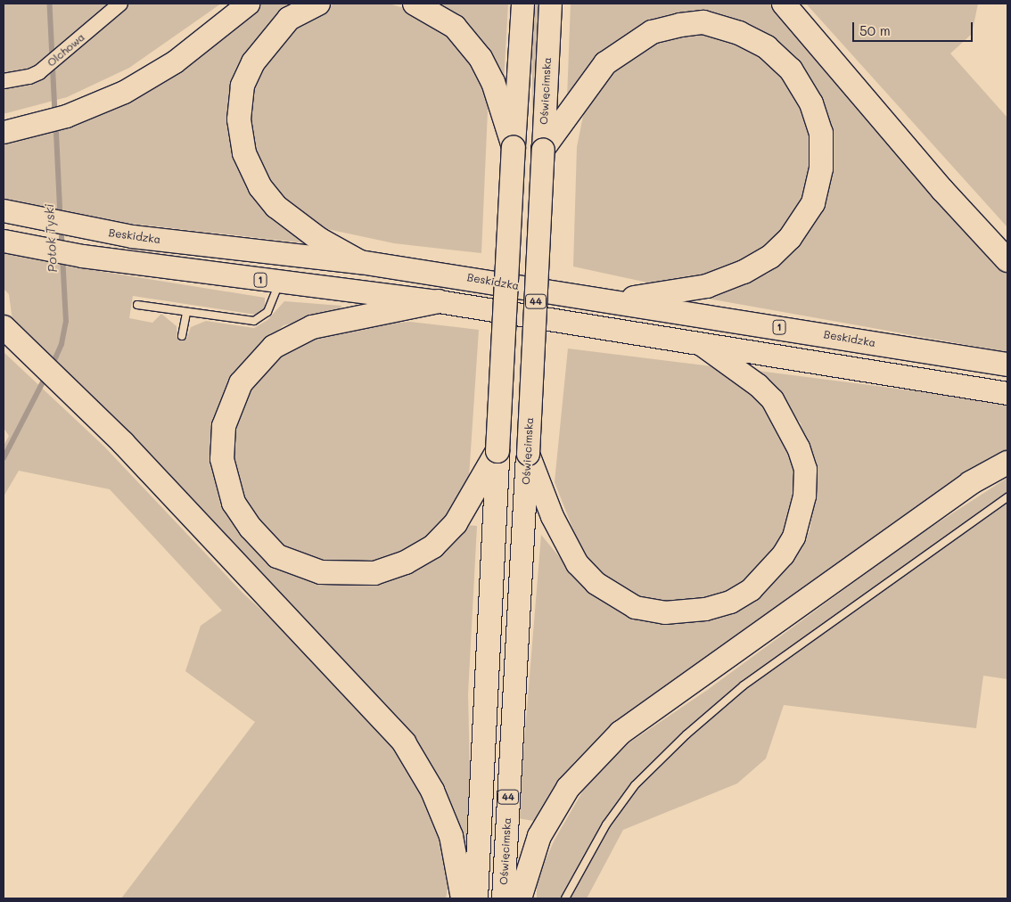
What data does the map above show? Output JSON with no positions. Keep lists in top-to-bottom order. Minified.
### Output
{"streets":{"highway":["Beskidzka","1","44"],"main road":["Oświęcimska"],"street":["Olchowa"]},"water":["Potok Tyski"],"scale_bar":"50 m"}
